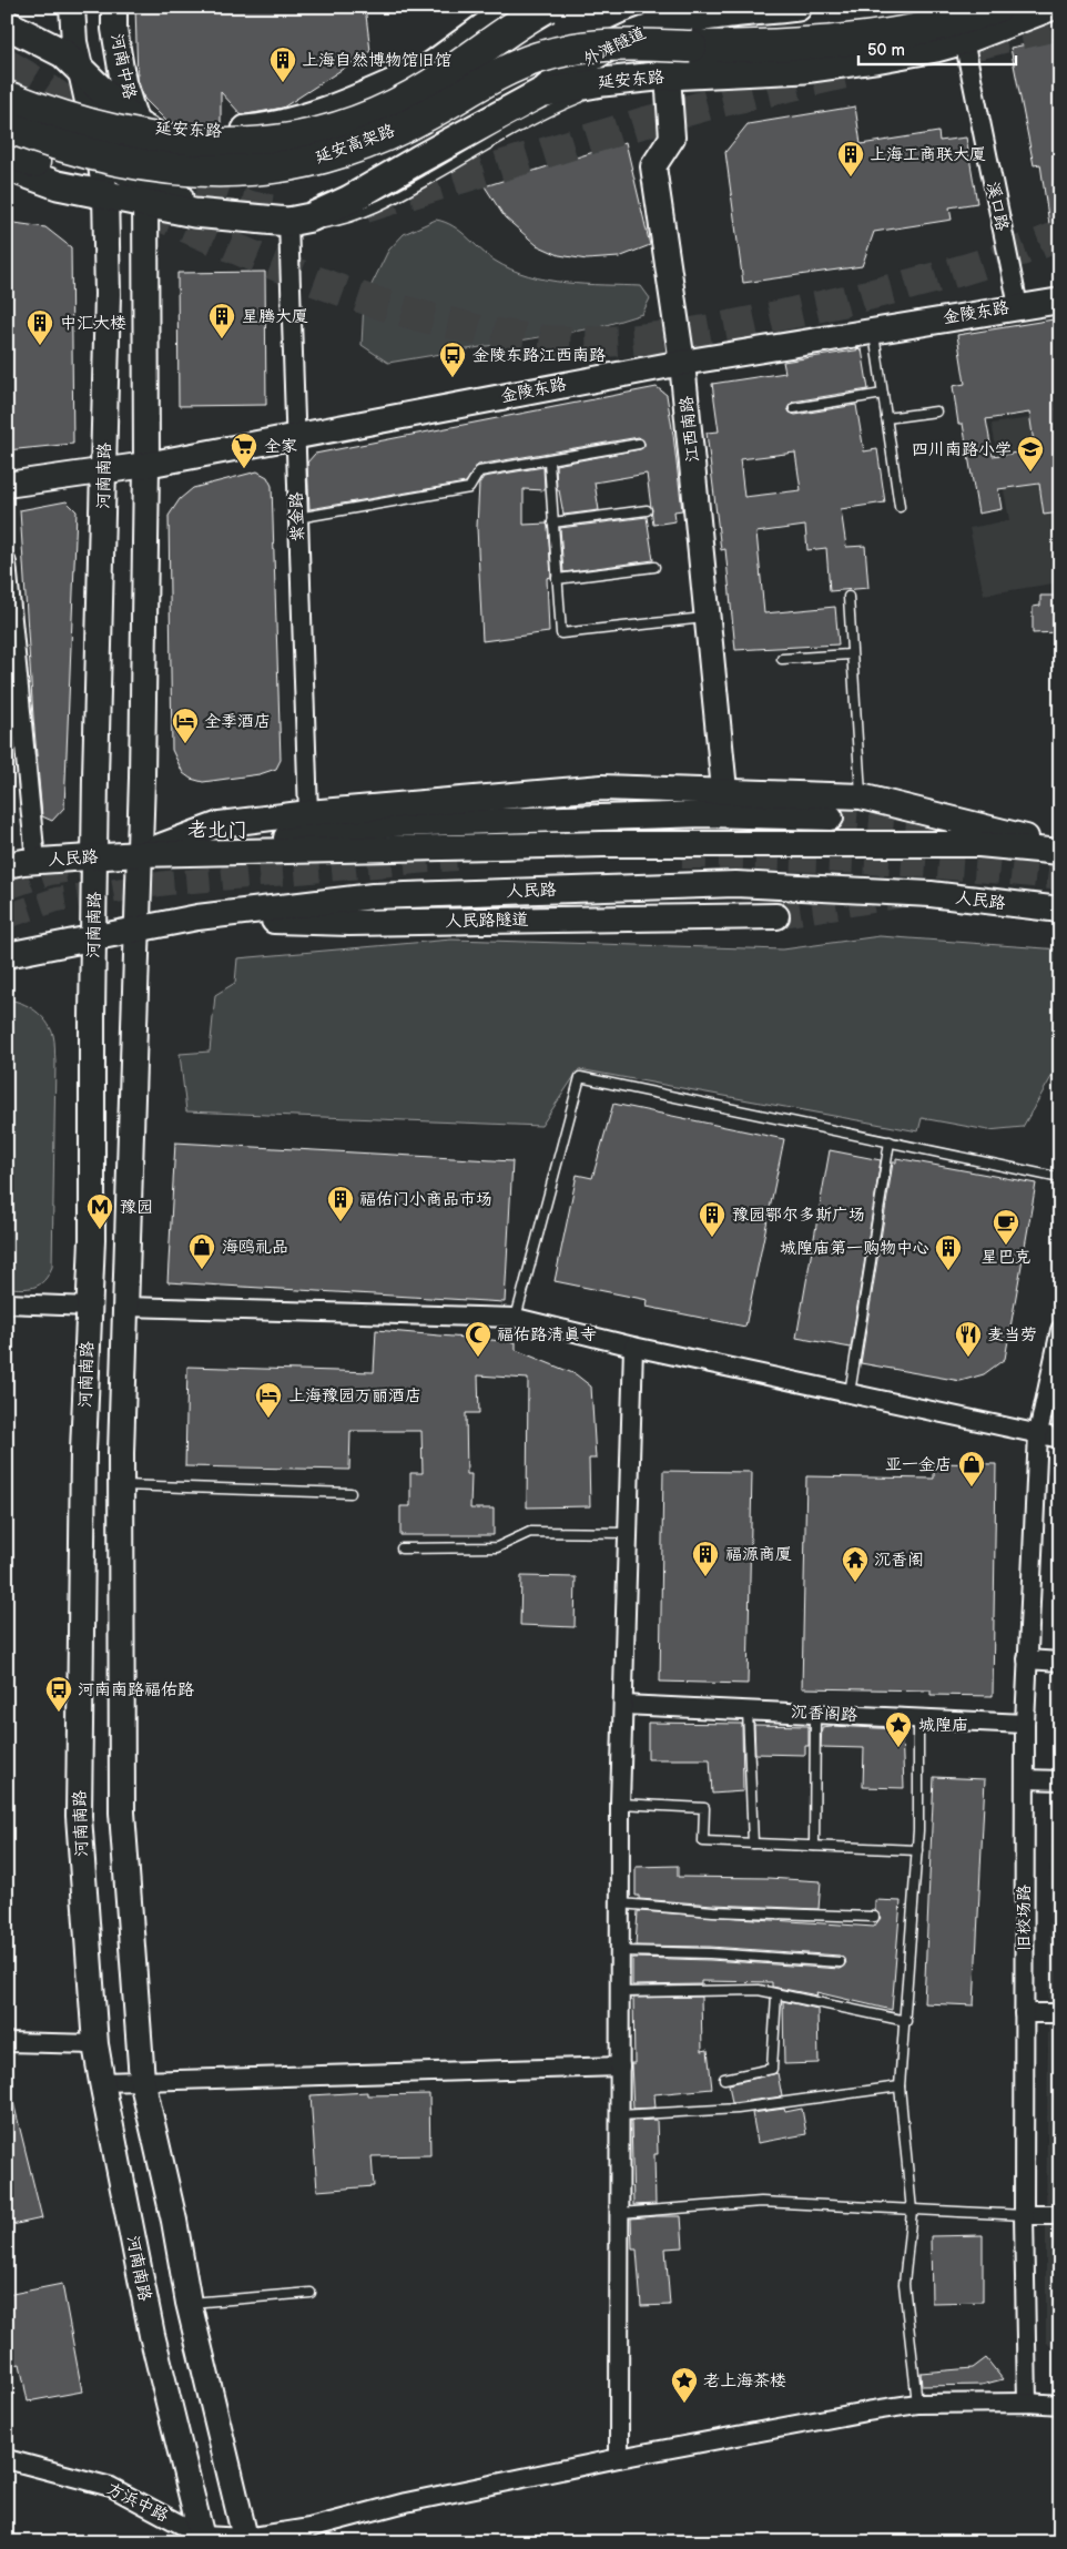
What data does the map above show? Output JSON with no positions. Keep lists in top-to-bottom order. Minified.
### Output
{"streets":{"highway":["延安高架路"],"main road":["外滩隧道","河南中路","延安东路","金陵东路","江西南路","河南南路","人民路","人民路隧道"],"street":["溪口路","紫金路","沉香阁路","旧校场路","方浜中路"]},"crossings":[["外滩隧道","延安东路"],["外滩隧道","江西南路"],["河南中路","延安东路"],["延安东路","延安高架路"],["延安东路","溪口路"],["延安东路","江西南路"],["延安东路","河南南路"],["延安东路","紫金路"],["溪口路","金陵东路"],["金陵东路","江西南路"],["金陵东路","河南南路"],["金陵东路","紫金路"],["江西南路","人民路"],["河南南路","人民路"],["河南南路","方浜中路"],["紫金路","人民路"],["人民路","人民路隧道"],["沉香阁路","旧校场路"]],"districts":["老北门"],"places":{"building":["上海自然博物馆旧馆","上海工商联大厦","星腾大厦","中汇大楼","福佑门小商品市场","豫园鄂尔多斯广场","城隍庙第一购物中心","福源商厦"],"bus stop":["金陵东路江西南路","河南南路福佑路"],"supermarket":["全家"],"school or university":["四川南路小学"],"hotel":["全季酒店","上海豫园万丽酒店"],"metro station":["豫园"],"cafe":["星巴克"],"shop":["海鸥礼品","亚一金店"],"mosque":["福佑路清真寺"],"restaurant":["麦当劳"],"temple":["沉香阁"],"place":["城隍庙","老上海茶楼"]},"scale_bar":"50 m"}
